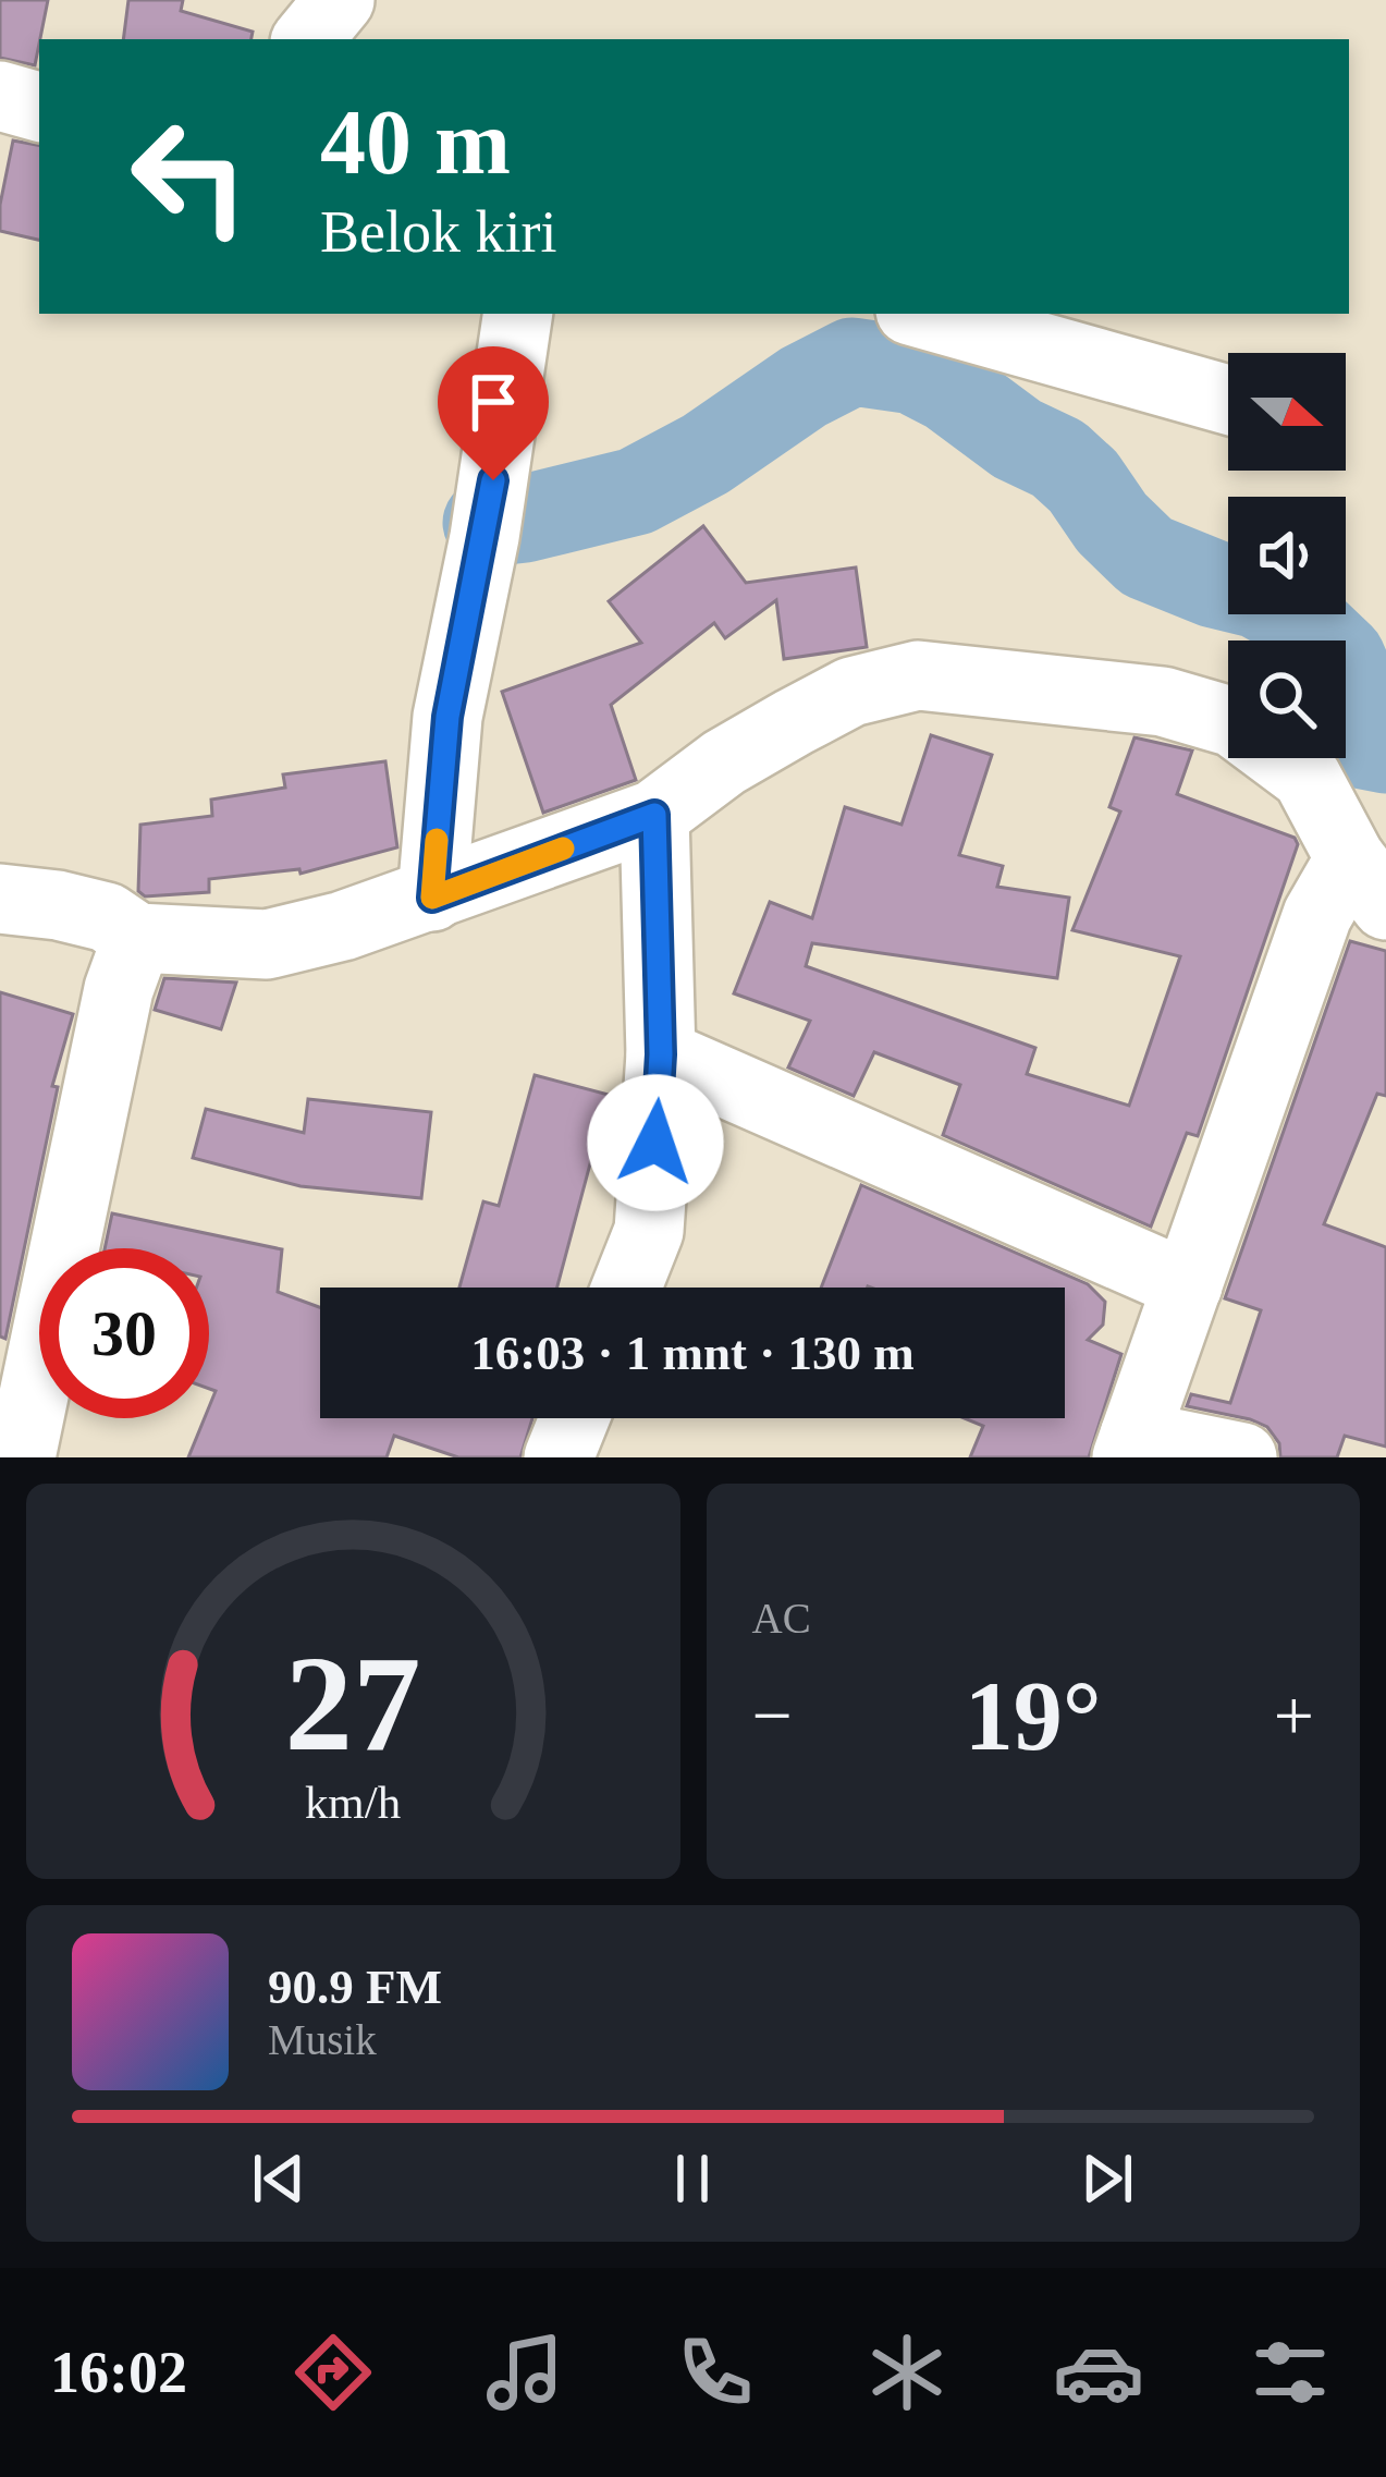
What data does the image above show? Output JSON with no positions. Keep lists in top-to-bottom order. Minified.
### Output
{"north":"right","page":{"turn":["40 m","Belok kiri"],"limit":"30","trip":"16:03 · 1 mnt · 130 m","tile":"AC","heat":["−","19°","+"],"song":["90.9 FM","Musik"],"tabs":"16:02","gauge":["27","km/h"]}}
